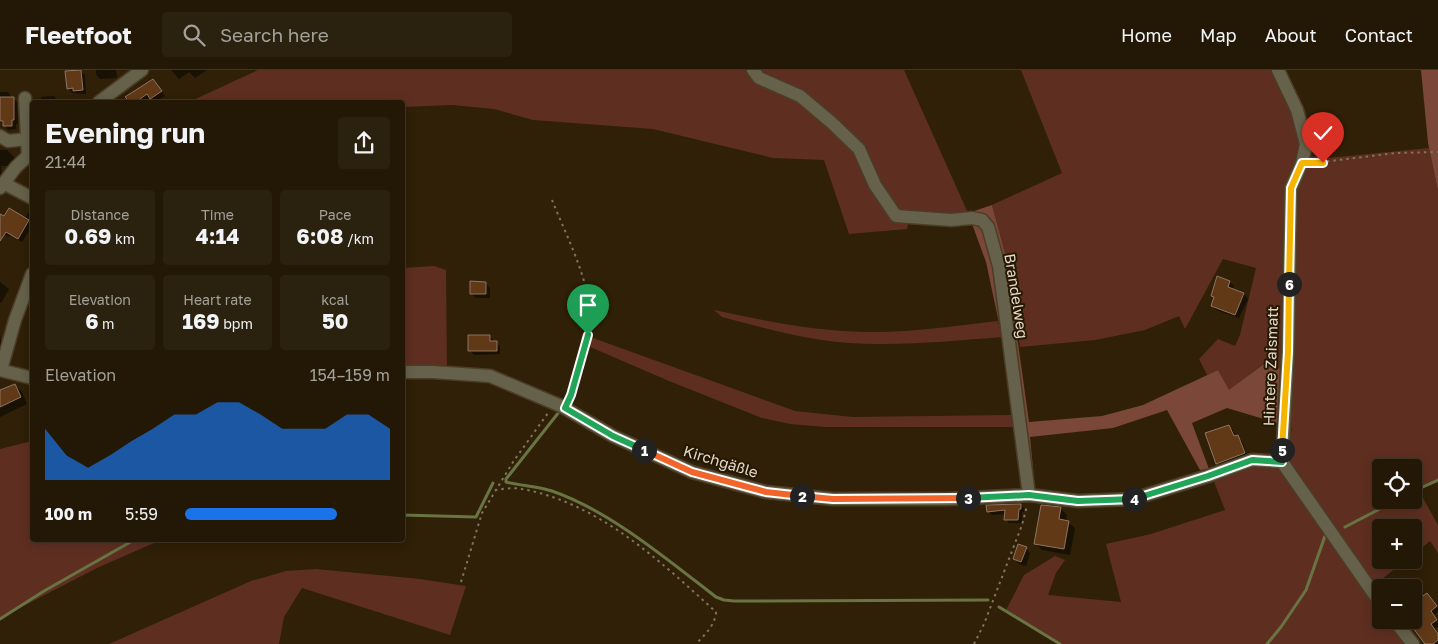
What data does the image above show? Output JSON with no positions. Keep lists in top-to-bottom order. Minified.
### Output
{"streets":{"street":["Brandelweg","Hintere Zaismatt","Kirchgäßle"]},"crossings":[["Brandelweg","Kirchgäßle"],["Hintere Zaismatt","Kirchgäßle"]],"page":{"header":"Fleetfoot","search":"Search here","nav":["Home","Map","About","Contact"],"heading":["Evening run","21:44"],"stats":[["Distance","0.69 km"],["Time","4:14"],["Pace","6:08 /km"],["Elevation","6 m"],["Heart rate","169 bpm"],["kcal","50"]],"pins":["6","1","5","2","3","4"],"chart":["Elevation","154–159 m"],"map_buttons":["+","−"],"list":[{"name":"100 m","note":"5:59"}]}}
